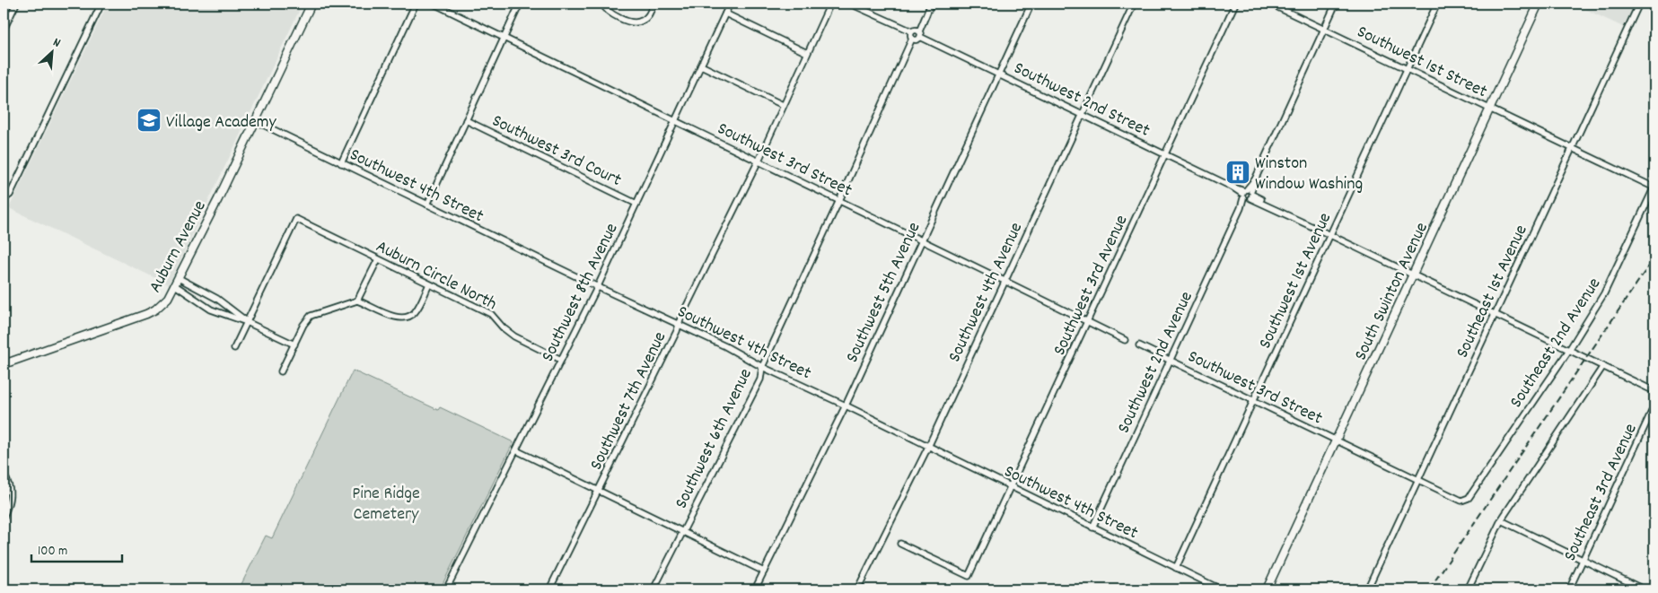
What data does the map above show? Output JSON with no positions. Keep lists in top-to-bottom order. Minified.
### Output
{"streets":{"street":["Southwest 1st Street","Southwest 2nd Street","Southwest 3rd Court","Southwest 3rd Street","Southwest 4th Street","Auburn Avenue","Auburn Circle North","Southwest 1st Avenue","Southwest 3rd Avenue","South Swinton Avenue","Southeast 1st Avenue","Southwest 8th Avenue","Southwest 5th Avenue","Southwest 4th Avenue","Southeast 2nd Avenue","Southwest 2nd Avenue","Southwest 7th Avenue","Southwest 6th Avenue","Southeast 3rd Avenue"]},"crossings":[["Southwest 1st Street","Southwest 1st Avenue"],["Southwest 1st Street","South Swinton Avenue"],["Southwest 1st Street","Southeast 1st Avenue"],["Southwest 1st Street","Southeast 2nd Avenue"],["Southwest 1st Street","Southwest 2nd Avenue"],["Southwest 2nd Street","Southwest 1st Avenue"],["Southwest 2nd Street","Southwest 3rd Avenue"],["Southwest 2nd Street","South Swinton Avenue"],["Southwest 2nd Street","Southeast 1st Avenue"],["Southwest 2nd Street","Southwest 5th Avenue"],["Southwest 2nd Street","Southwest 4th Avenue"],["Southwest 2nd Street","Southeast 2nd Avenue"],["Southwest 2nd Street","Southwest 2nd Avenue"],["Southwest 2nd Street","Southwest 6th Avenue"],["Southwest 3rd Court","Southwest 8th Avenue"],["Southwest 3rd Street","Southwest 1st Avenue"],["Southwest 3rd Street","Southwest 3rd Avenue"],["Southwest 3rd Street","South Swinton Avenue"],["Southwest 3rd Street","Southeast 1st Avenue"],["Southwest 3rd Street","Southwest 8th Avenue"],["Southwest 3rd Street","Southwest 5th Avenue"],["Southwest 3rd Street","Southwest 4th Avenue"],["Southwest 3rd Street","Southeast 2nd Avenue"],["Southwest 3rd Street","Southwest 2nd Avenue"],["Southwest 3rd Street","Southwest 7th Avenue"],["Southwest 3rd Street","Southwest 6th Avenue"],["Southwest 4th Street","Auburn Avenue"],["Southwest 4th Street","Southwest 1st Avenue"],["Southwest 4th Street","Southwest 3rd Avenue"],["Southwest 4th Street","Southwest 8th Avenue"],["Southwest 4th Street","Southwest 5th Avenue"],["Southwest 4th Street","Southwest 4th Avenue"],["Southwest 4th Street","Southwest 2nd Avenue"],["Southwest 4th Street","Southwest 7th Avenue"],["Southwest 4th Street","Southwest 6th Avenue"],["Auburn Circle North","Southwest 8th Avenue"]],"parks":["Pine Ridge Cemetery"],"places":{"school or university":["Village Academy"],"building":["Winston Window Washing"]},"scale_bar":"100 m","north":"top right"}
